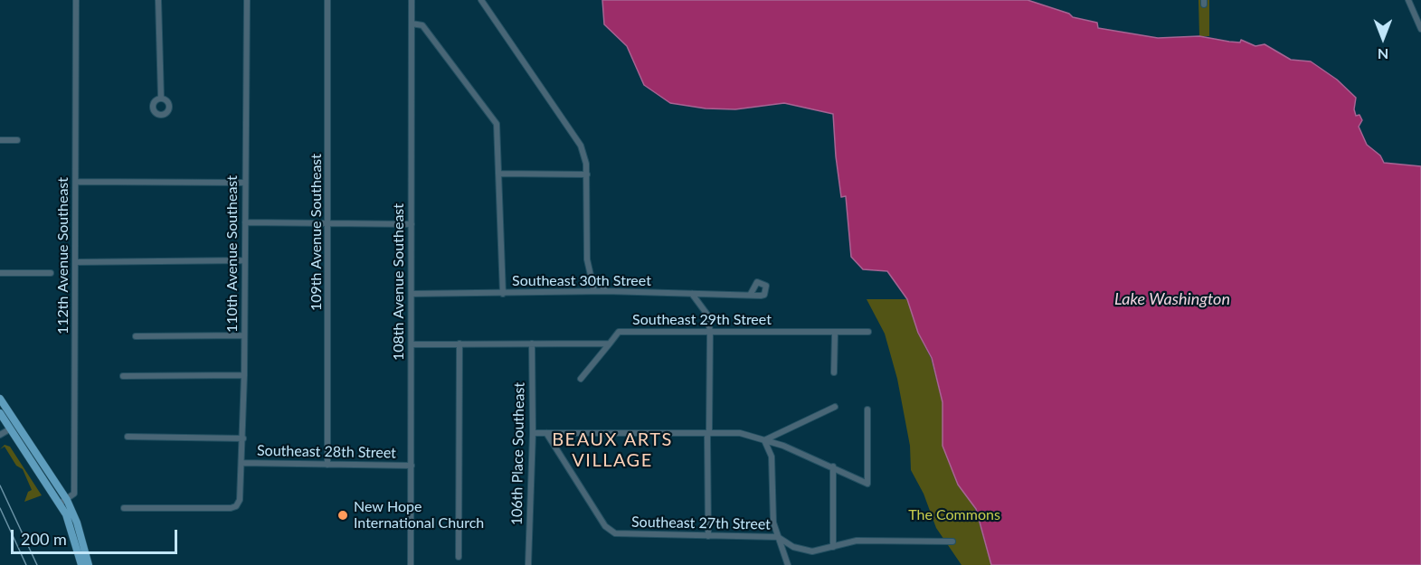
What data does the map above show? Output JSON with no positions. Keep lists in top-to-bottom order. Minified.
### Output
{"streets":{"street":["109th Avenue Southeast","110th Avenue Southeast","112th Avenue Southeast","Southeast 30th Street","108th Avenue Southeast","Southeast 29th Street","Southeast 28th Street","106th Place Southeast","Southeast 27th Street"]},"crossings":[["109th Avenue Southeast","Southeast 28th Street"],["110th Avenue Southeast","Southeast 28th Street"],["Southeast 30th Street","108th Avenue Southeast"],["108th Avenue Southeast","Southeast 28th Street"]],"districts":["BEAUX ARTS VILLAGE"],"water":["Lake Washington"],"parks":["The Commons"],"places":["New Hope International Church"],"scale_bar":"200 m","north":"bottom"}
